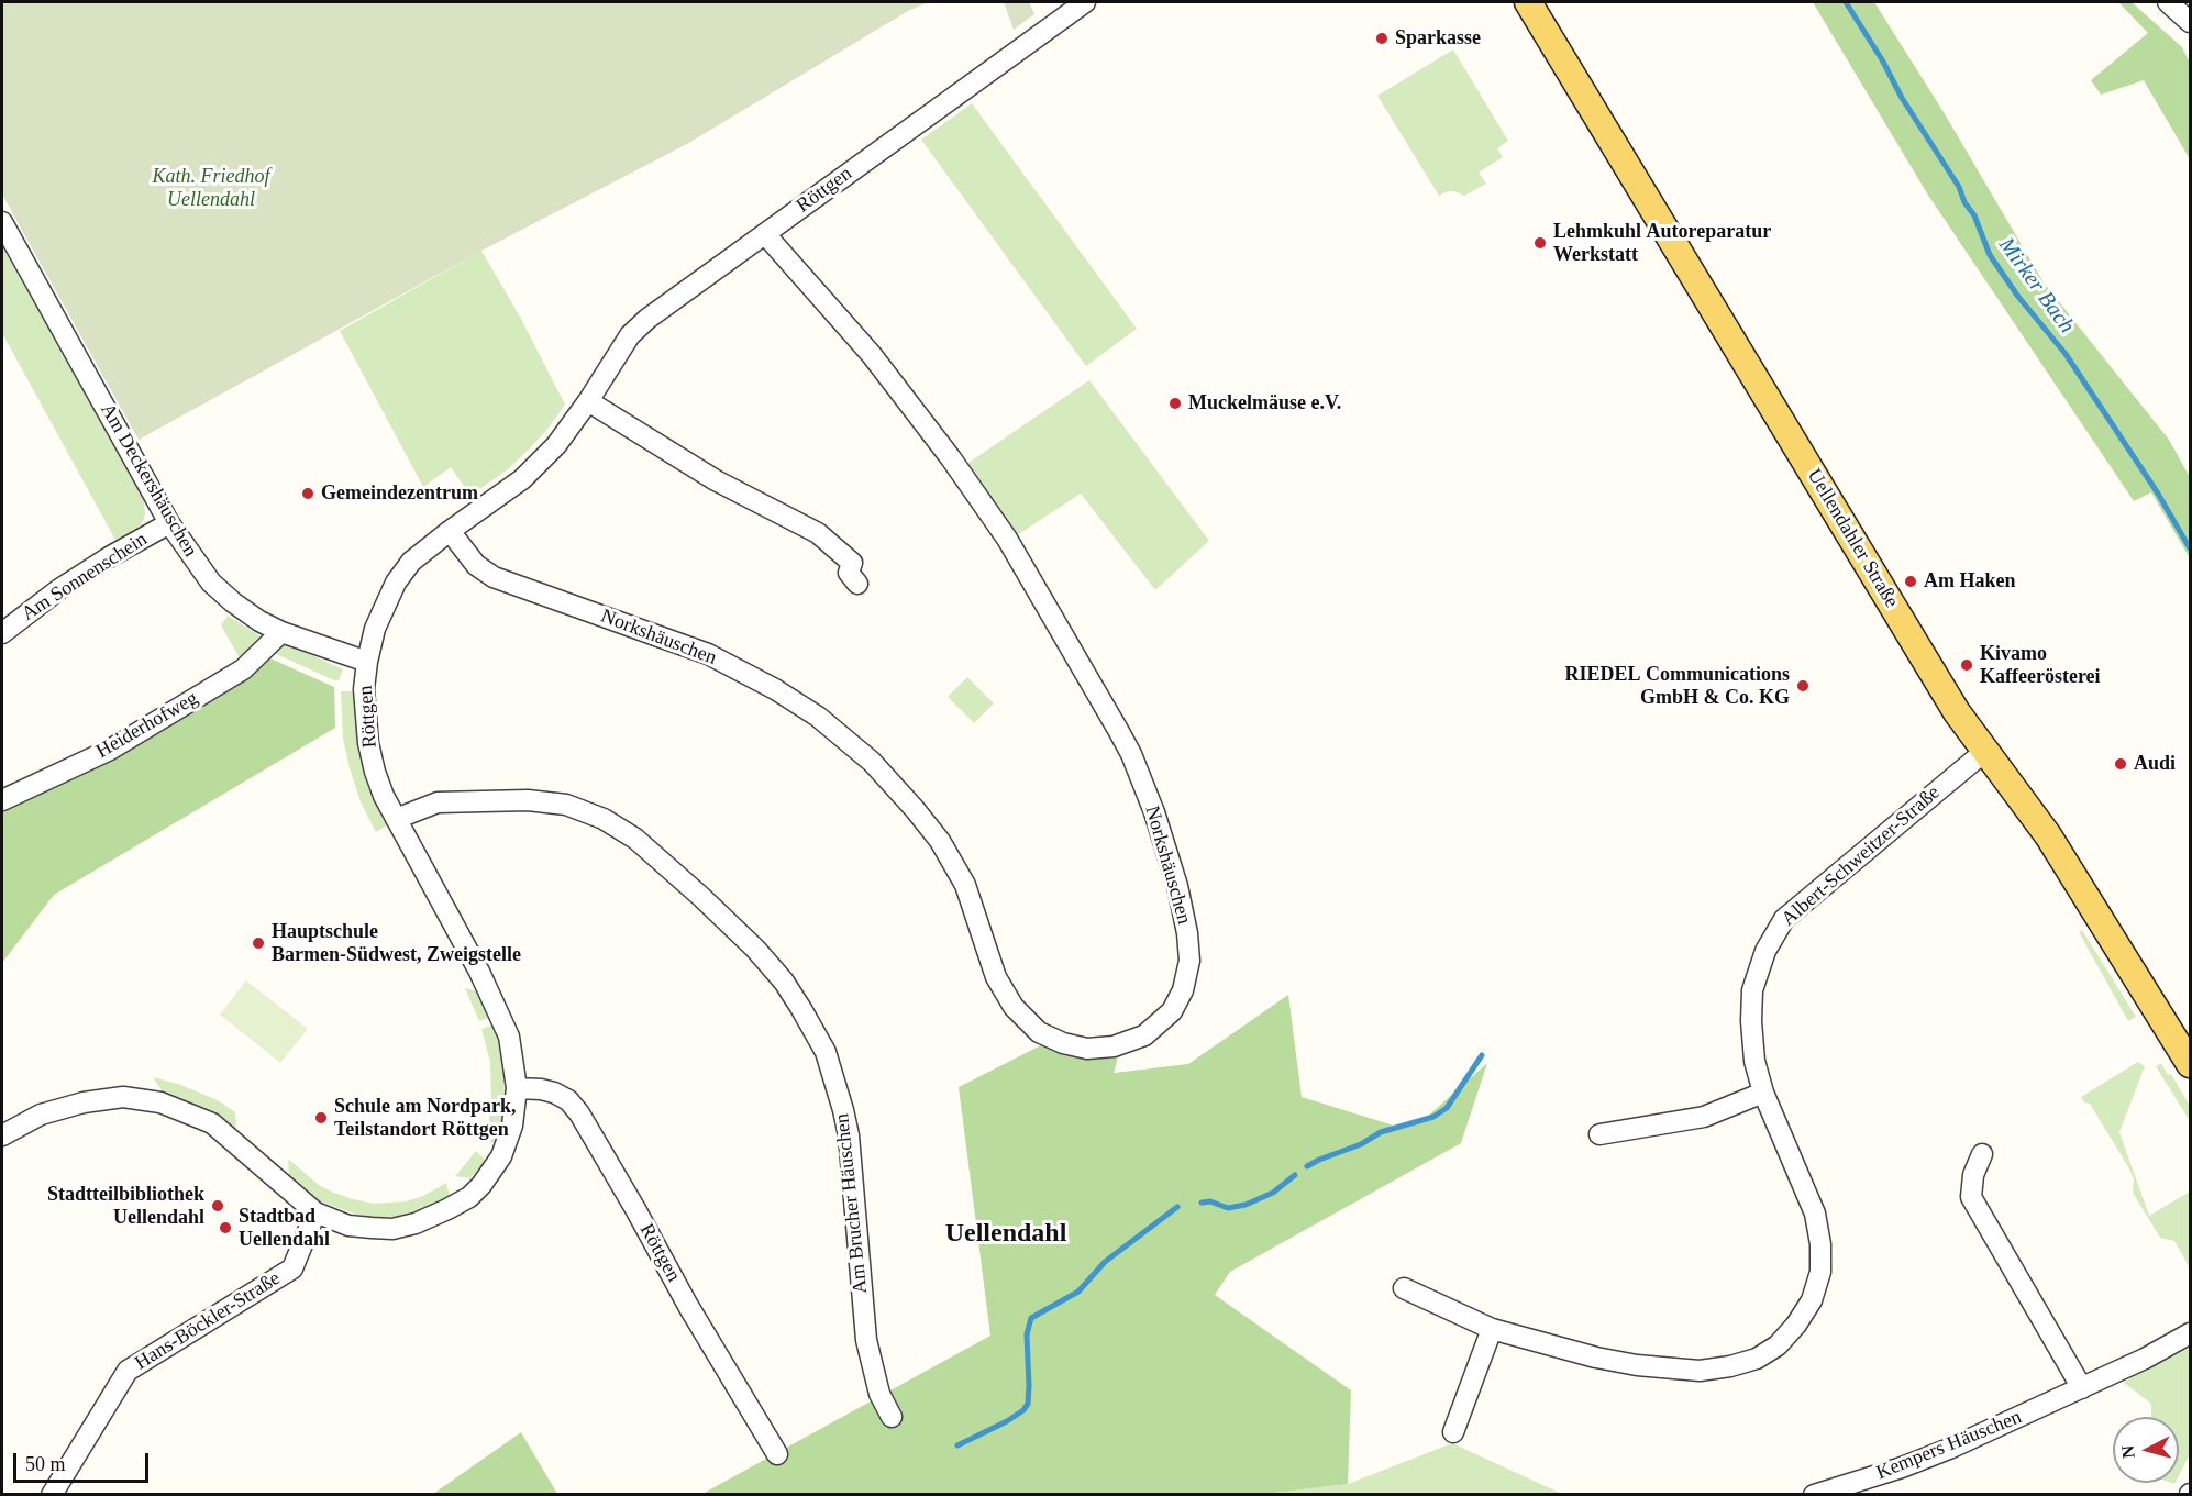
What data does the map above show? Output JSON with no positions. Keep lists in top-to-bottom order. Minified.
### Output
{"streets":{"main road":["Uellendahler Straße"],"street":["Röttgen","Am Deckershäuschen","Am Sonnenschein","Norkshäuschen","Heiderhofweg","Albert-Schweitzer-Straße","Am Brucher Häuschen","Hans-Böckler-Straße","Kempers Häuschen"]},"crossings":[["Röttgen","Am Deckershäuschen"],["Röttgen","Norkshäuschen"],["Röttgen","Am Brucher Häuschen"],["Röttgen","Hans-Böckler-Straße"],["Am Deckershäuschen","Am Sonnenschein"],["Am Deckershäuschen","Heiderhofweg"],["Uellendahler Straße","Albert-Schweitzer-Straße"]],"districts":["Uellendahl"],"water":["Mirker Bach"],"parks":["Kath. Friedhof Uellendahl"],"places":["Sparkasse","Lehmkuhl Autoreparatur Werkstatt","Muckelmäuse e.V.","Gemeindezentrum","Am Haken","Kivamo Kaffeerösterei","RIEDEL Communications GmbH & Co. KG","Audi","Hauptschule Barmen-Südwest, Zweigstelle","Schule am Nordpark, Teilstandort Röttgen","Stadtteilbibliothek Uellendahl","Stadtbad Uellendahl"],"scale_bar":"50 m","north":"left"}
